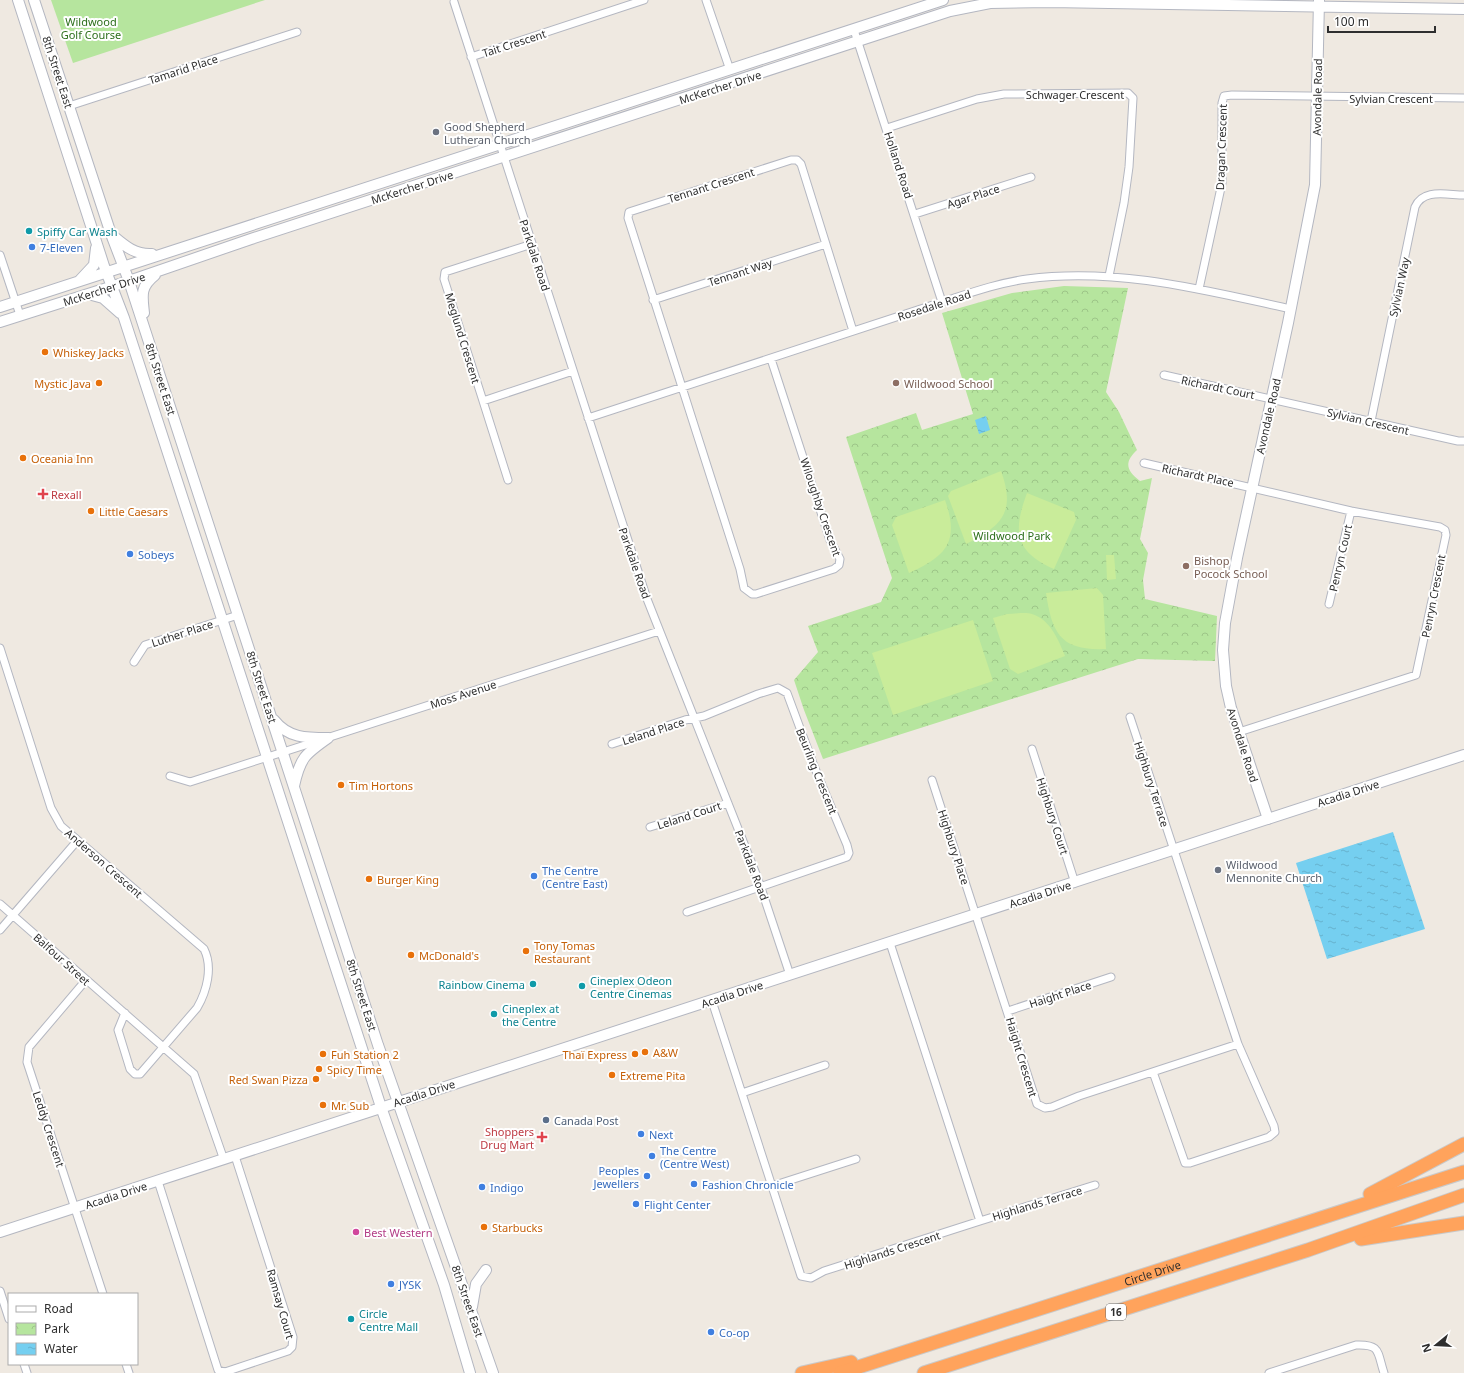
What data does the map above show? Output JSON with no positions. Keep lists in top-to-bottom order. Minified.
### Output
{"streets":{"highway":["Circle Drive","16"],"main road":["8th Street East","McKercher Drive","Avondale Road","Acadia Drive"],"street":["Tait Crescent","Tamarid Place","Schwager Crescent","Sylvian Crescent","Dragan Crescent","Holland Road","Tennant Crescent","Agar Place","Parkdale Road","Tennant Way","Sylvian Way","Rosedale Road","Meglund Crescent","Richardt Court","Richardt Place","Wiloughby Crescent","Penryn Court","Penryn Crescent","Luther Place","Moss Avenue","Leland Place","Beurling Crescent","Highbury Terrace","Leland Court","Highbury Court","Highbury Place","Anderson Crescent","Balfour Street","Haight Place","Haight Crescent","Leddy Crescent","Highlands Terrace","Highlands Crescent","Ramsay Court"]},"crossings":[["Tait Crescent","McKercher Drive"],["Tait Crescent","Parkdale Road"],["Tamarid Place","8th Street East"],["8th Street East","McKercher Drive"],["8th Street East","Luther Place"],["8th Street East","Moss Avenue"],["8th Street East","Acadia Drive"],["McKercher Drive","Avondale Road"],["McKercher Drive","Holland Road"],["McKercher Drive","Parkdale Road"],["Schwager Crescent","Holland Road"],["Schwager Crescent","Rosedale Road"],["Avondale Road","Sylvian Crescent"],["Avondale Road","Dragan Crescent"],["Avondale Road","Rosedale Road"],["Avondale Road","Richardt Court"],["Avondale Road","Richardt Place"],["Avondale Road","Penryn Crescent"],["Avondale Road","Acadia Drive"],["Sylvian Crescent","Dragan Crescent"],["Sylvian Crescent","Sylvian Way"],["Sylvian Crescent","Richardt Court"],["Dragan Crescent","Rosedale Road"],["Holland Road","Agar Place"],["Holland Road","Rosedale Road"],["Tennant Crescent","Tennant Way"],["Tennant Crescent","Rosedale Road"],["Tennant Crescent","Wiloughby Crescent"],["Parkdale Road","Rosedale Road"],["Parkdale Road","Meglund Crescent"],["Parkdale Road","Moss Avenue"],["Parkdale Road","Leland Place"],["Parkdale Road","Beurling Crescent"],["Parkdale Road","Acadia Drive"],["Parkdale Road","Leland Court"],["Rosedale Road","Wiloughby Crescent"],["Richardt Place","Penryn Crescent"],["Penryn Court","Penryn Crescent"],["Leland Place","Beurling Crescent"],["Highbury Terrace","Acadia Drive"],["Acadia Drive","Highbury Court"],["Acadia Drive","Highbury Place"],["Acadia Drive","Balfour Street"],["Acadia Drive","Haight Crescent"],["Acadia Drive","Leddy Crescent"],["Acadia Drive","Highlands Crescent"],["Acadia Drive","Ramsay Court"],["Highbury Place","Haight Crescent"],["Anderson Crescent","Balfour Street"],["Balfour Street","Leddy Crescent"],["Haight Place","Haight Crescent"],["Highlands Terrace","Highlands Crescent"]],"parks":["Wildwood Golf Course","Wildwood Park"],"places":{"other":["Good Shepherd Lutheran Church","Spiffy Car Wash","7-Eleven","Whiskey Jacks","Mystic Java","Wildwood School","Oceania Inn","Little Caesars","Sobeys","Bishop Pocock School","Tim Hortons","Wildwood Mennonite Church","The Centre (Centre East)","Burger King","Tony Tomas Restaurant","McDonald's","Rainbow Cinema","Cineplex Odeon Centre Cinemas","Cineplex at the Centre","A&W","Fuh Station 2","Thaï Express","Spicy Time","Extreme Pita","Red Swan Pizza","Mr. Sub","Canada Post","Next","The Centre (Centre West)","Peoples Jewellers","Fashion Chronicle","Indigo","Flight Center","Starbucks","Best Western","JYSK","Circle Centre Mall","Co-op"],"health":["Rexall","Shoppers Drug Mart"]},"legend":["Road","Park","Water"],"scale_bar":"100 m","north":"left"}
